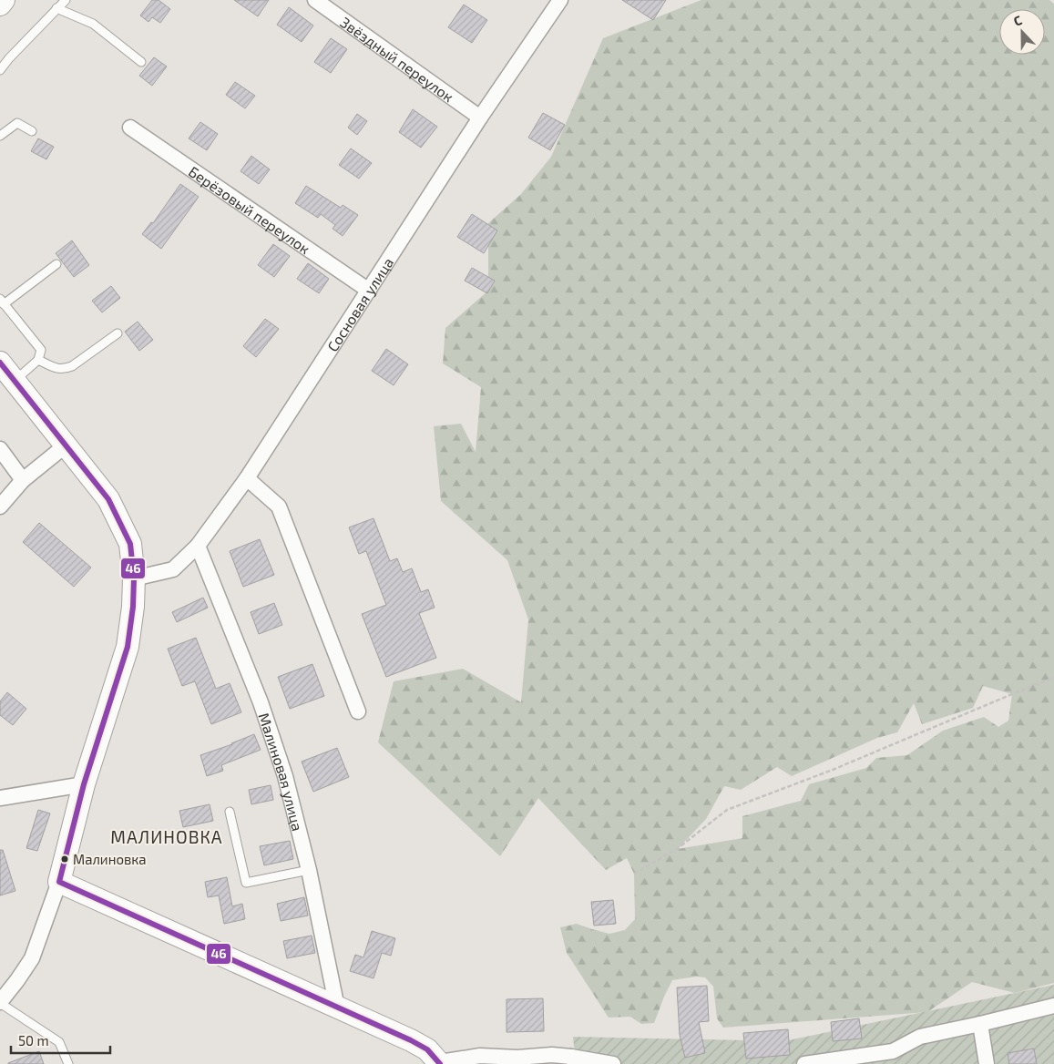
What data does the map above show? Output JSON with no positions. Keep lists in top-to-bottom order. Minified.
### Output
{"streets":{"street":["Звёздный переулок","Берёзовый переулок","Сосновая улица","Малиновая улица"]},"crossings":[["Звёздный переулок","Сосновая улица"],["Берёзовый переулок","Сосновая улица"],["Сосновая улица","Малиновая улица"]],"districts":["МАЛИНОВКА"],"places":["Малиновка"],"lines":["transit line 46"],"scale_bar":"50 m","north":"top"}
